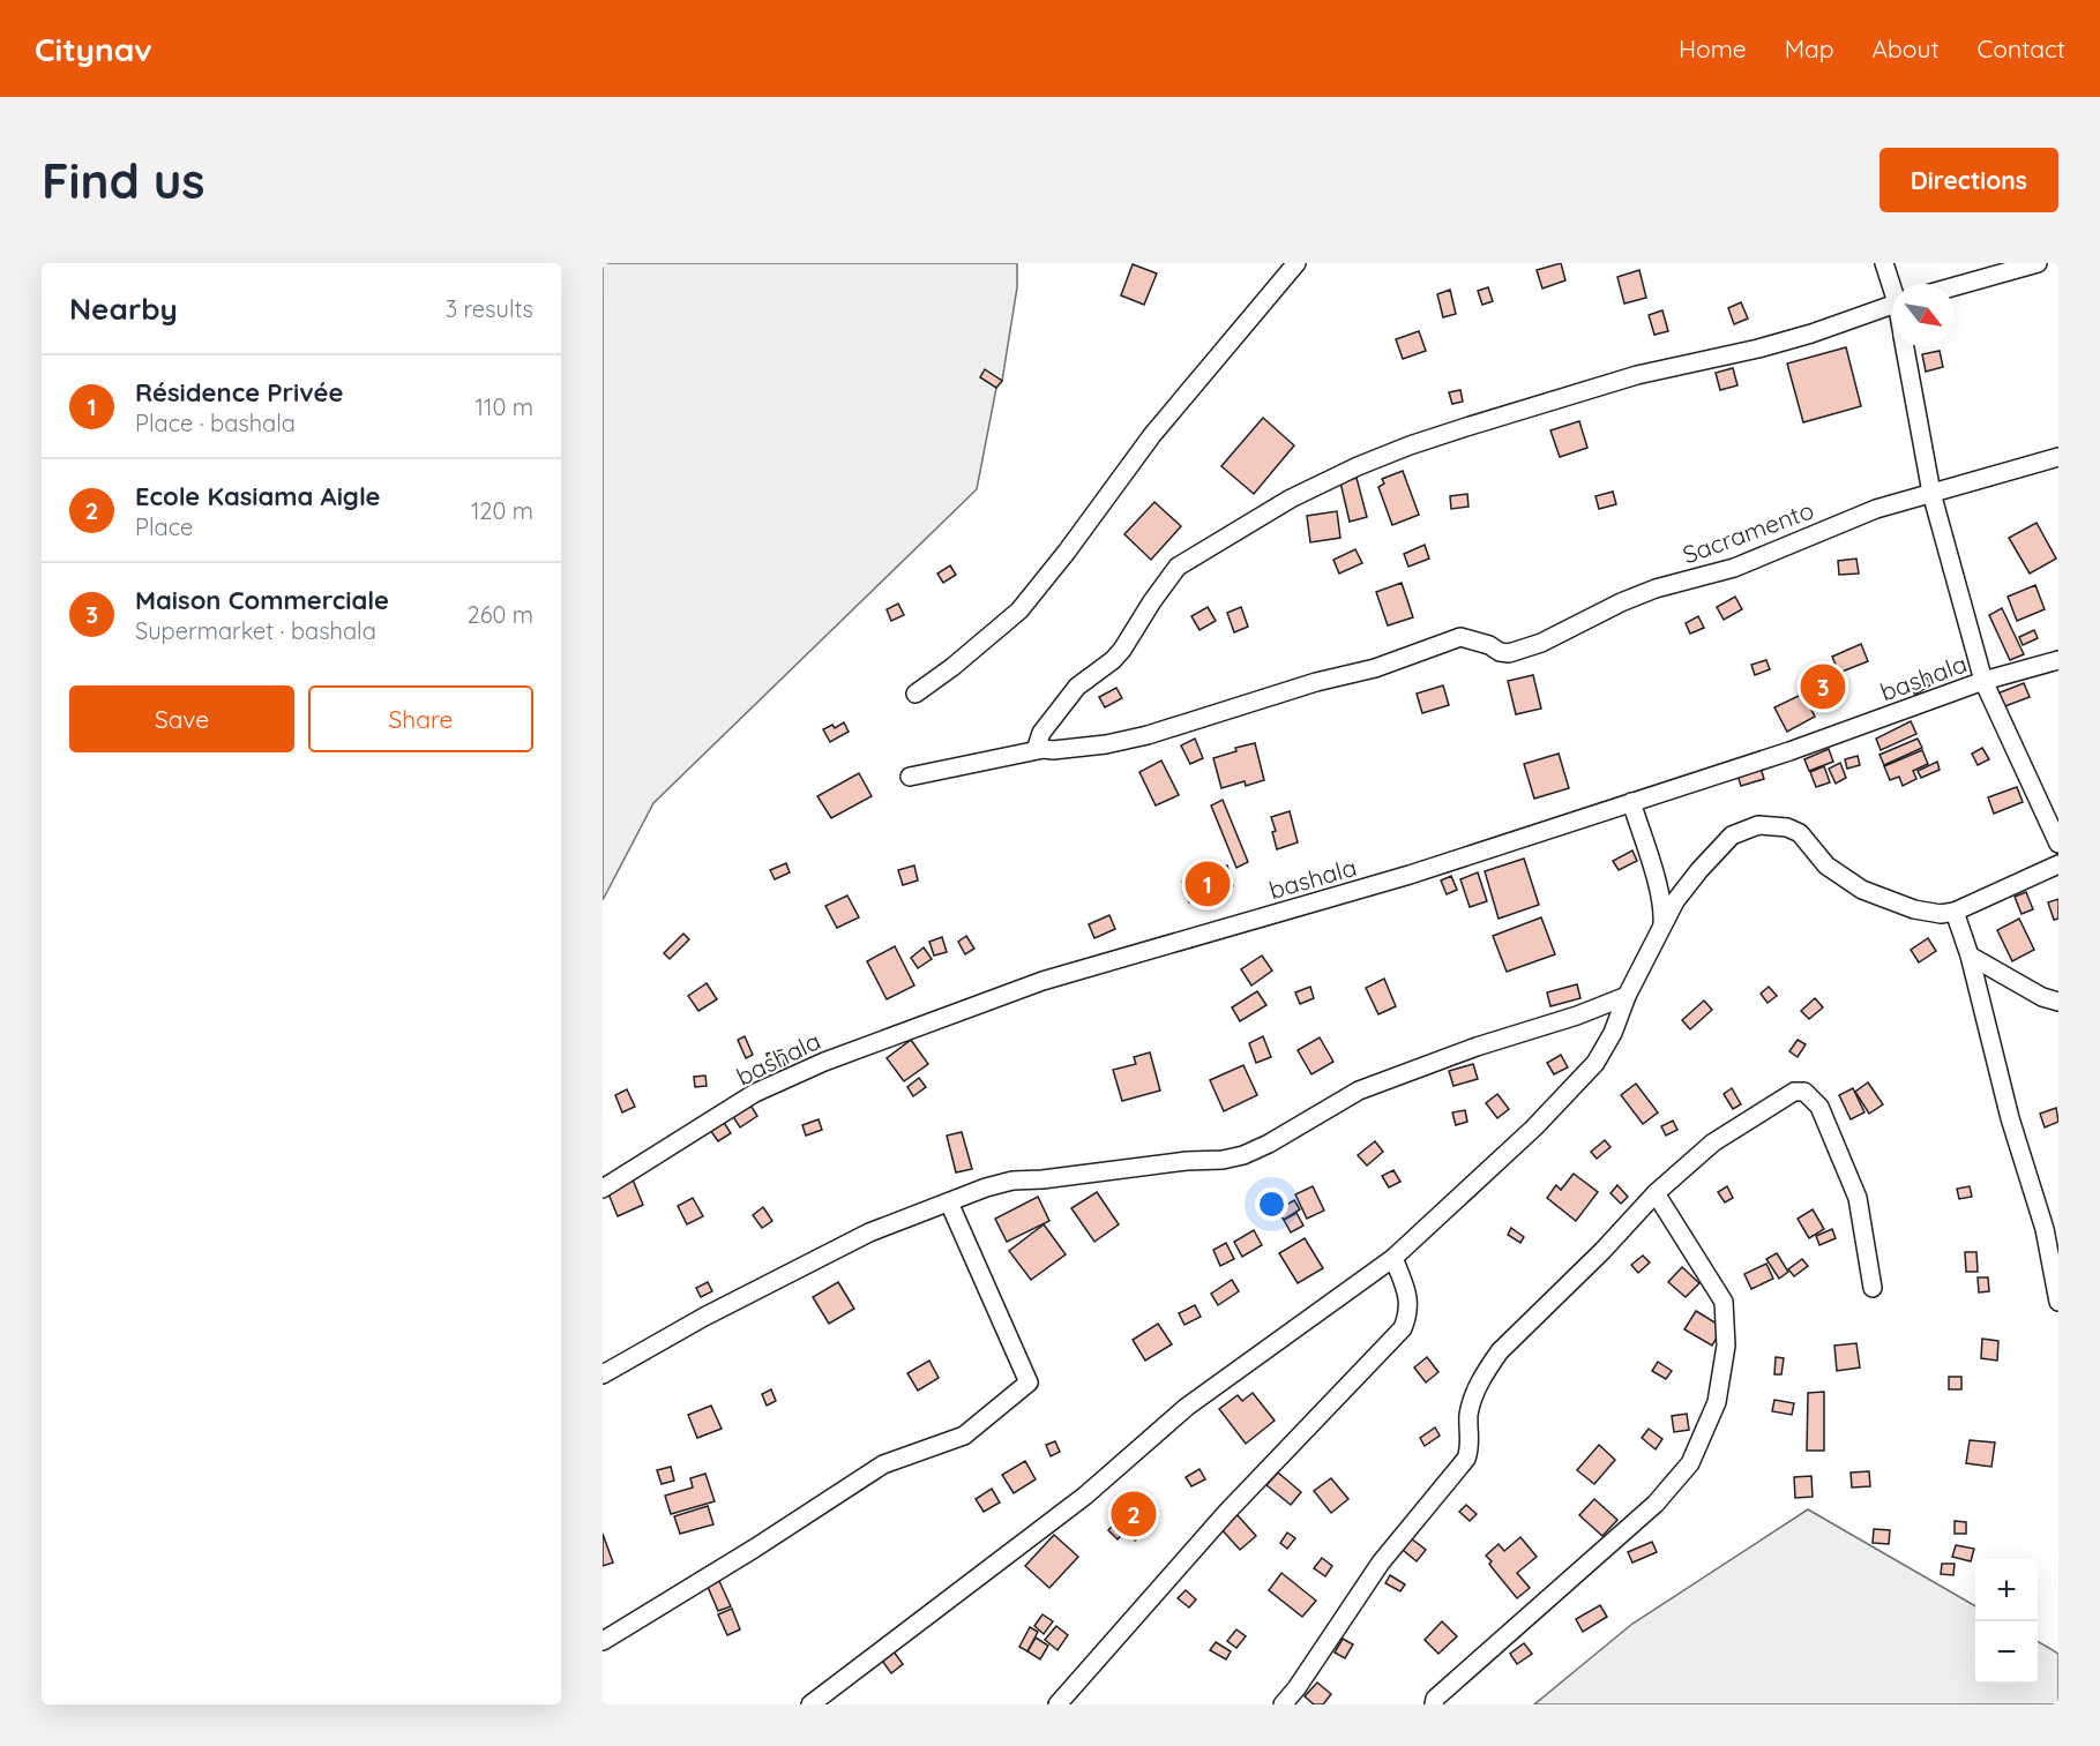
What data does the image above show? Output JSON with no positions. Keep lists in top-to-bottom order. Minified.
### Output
{"streets":{"street":["Sacramento","bashala"]},"north":"bottom right","page":{"header":"Citynav","nav":["Home","Map","About","Contact"],"buttons":["Directions",["Save","Share"]],"title":"Find us","heading":["Nearby","3 results"],"list":[{"mark":"1","name":"Résidence Privée","note":"Place · bashala","value":"110 m"},{"mark":"2","name":"Ecole Kasiama Aigle","note":"Place","value":"120 m"},{"mark":"3","name":"Maison Commerciale","note":"Supermarket · bashala","value":"260 m"}],"pins":["3","1","2"],"map_buttons":["+","−"]}}
